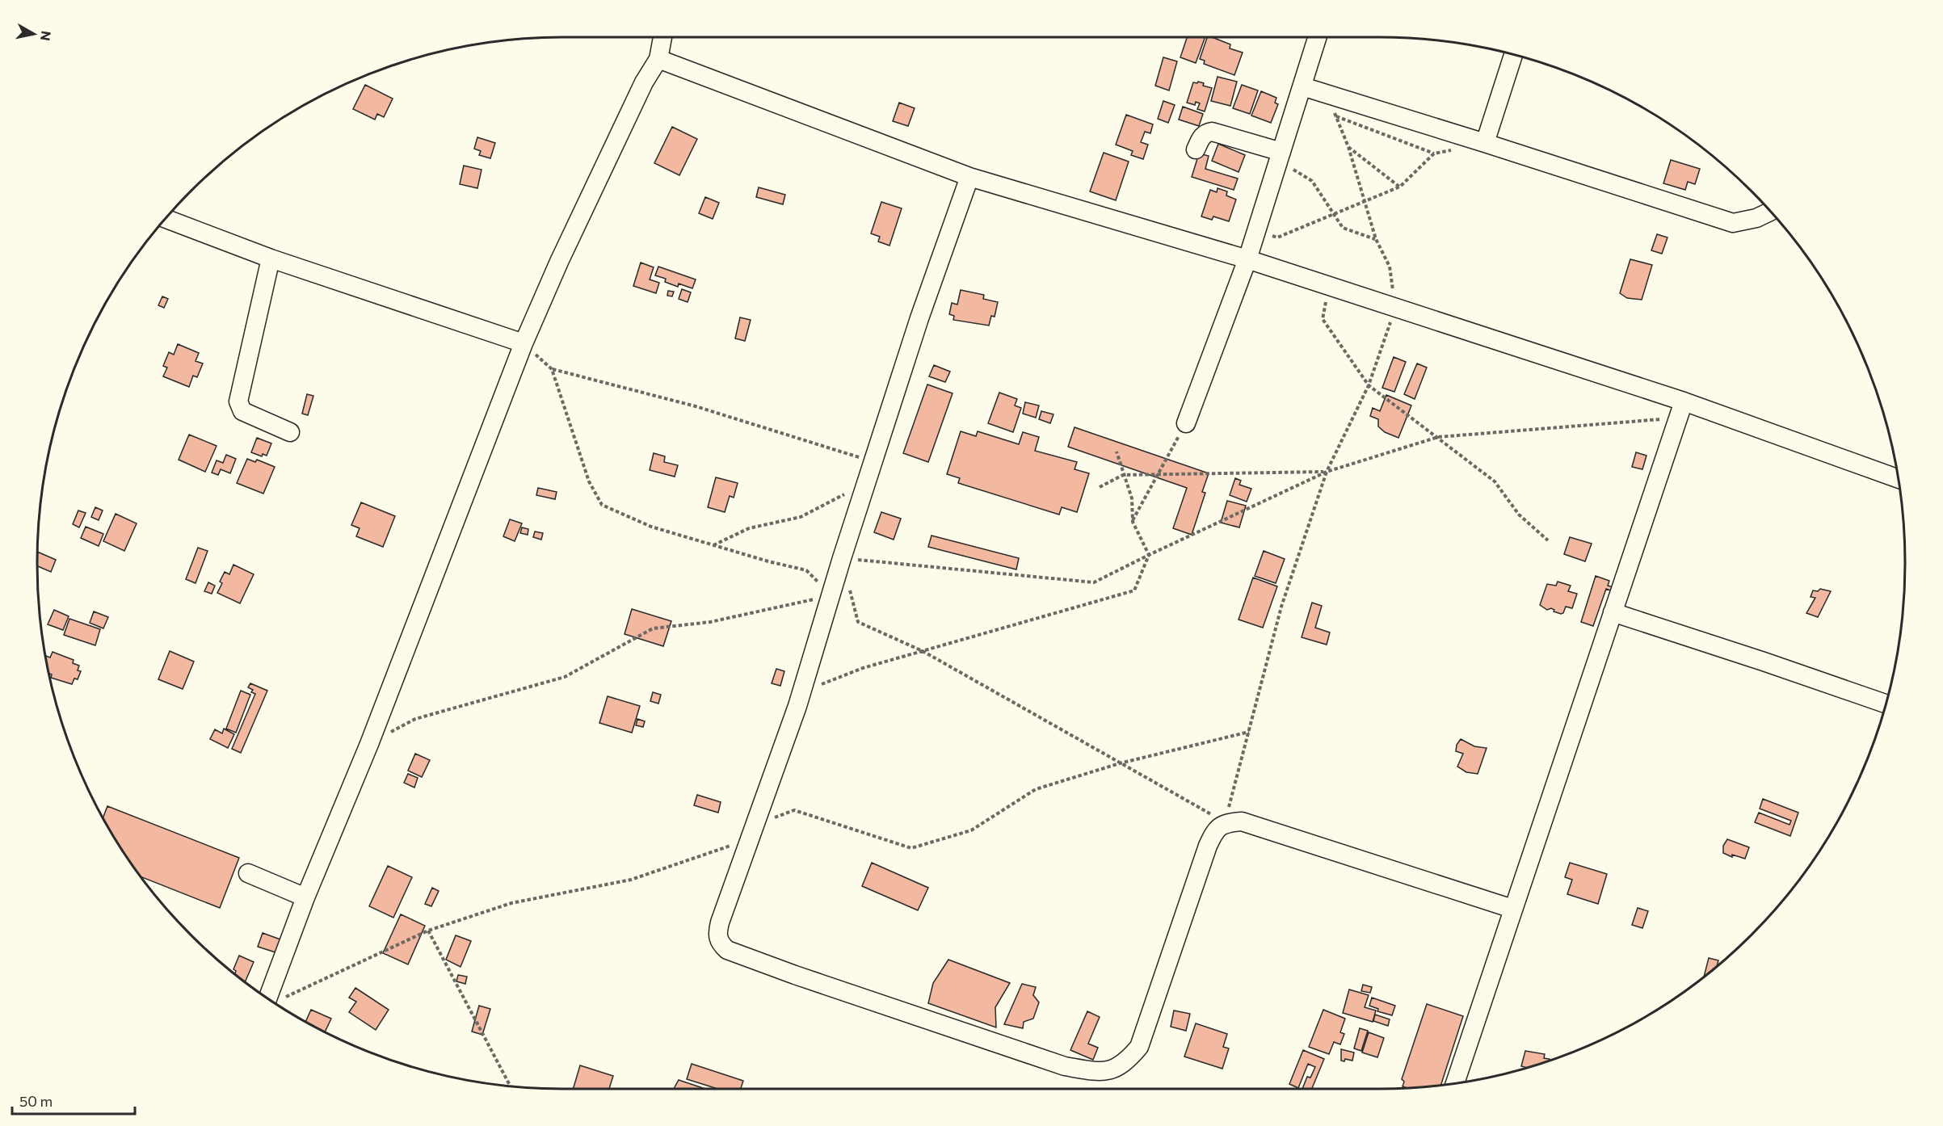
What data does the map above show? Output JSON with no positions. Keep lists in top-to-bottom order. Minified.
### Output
{"scale_bar":"50 m","north":"right"}
